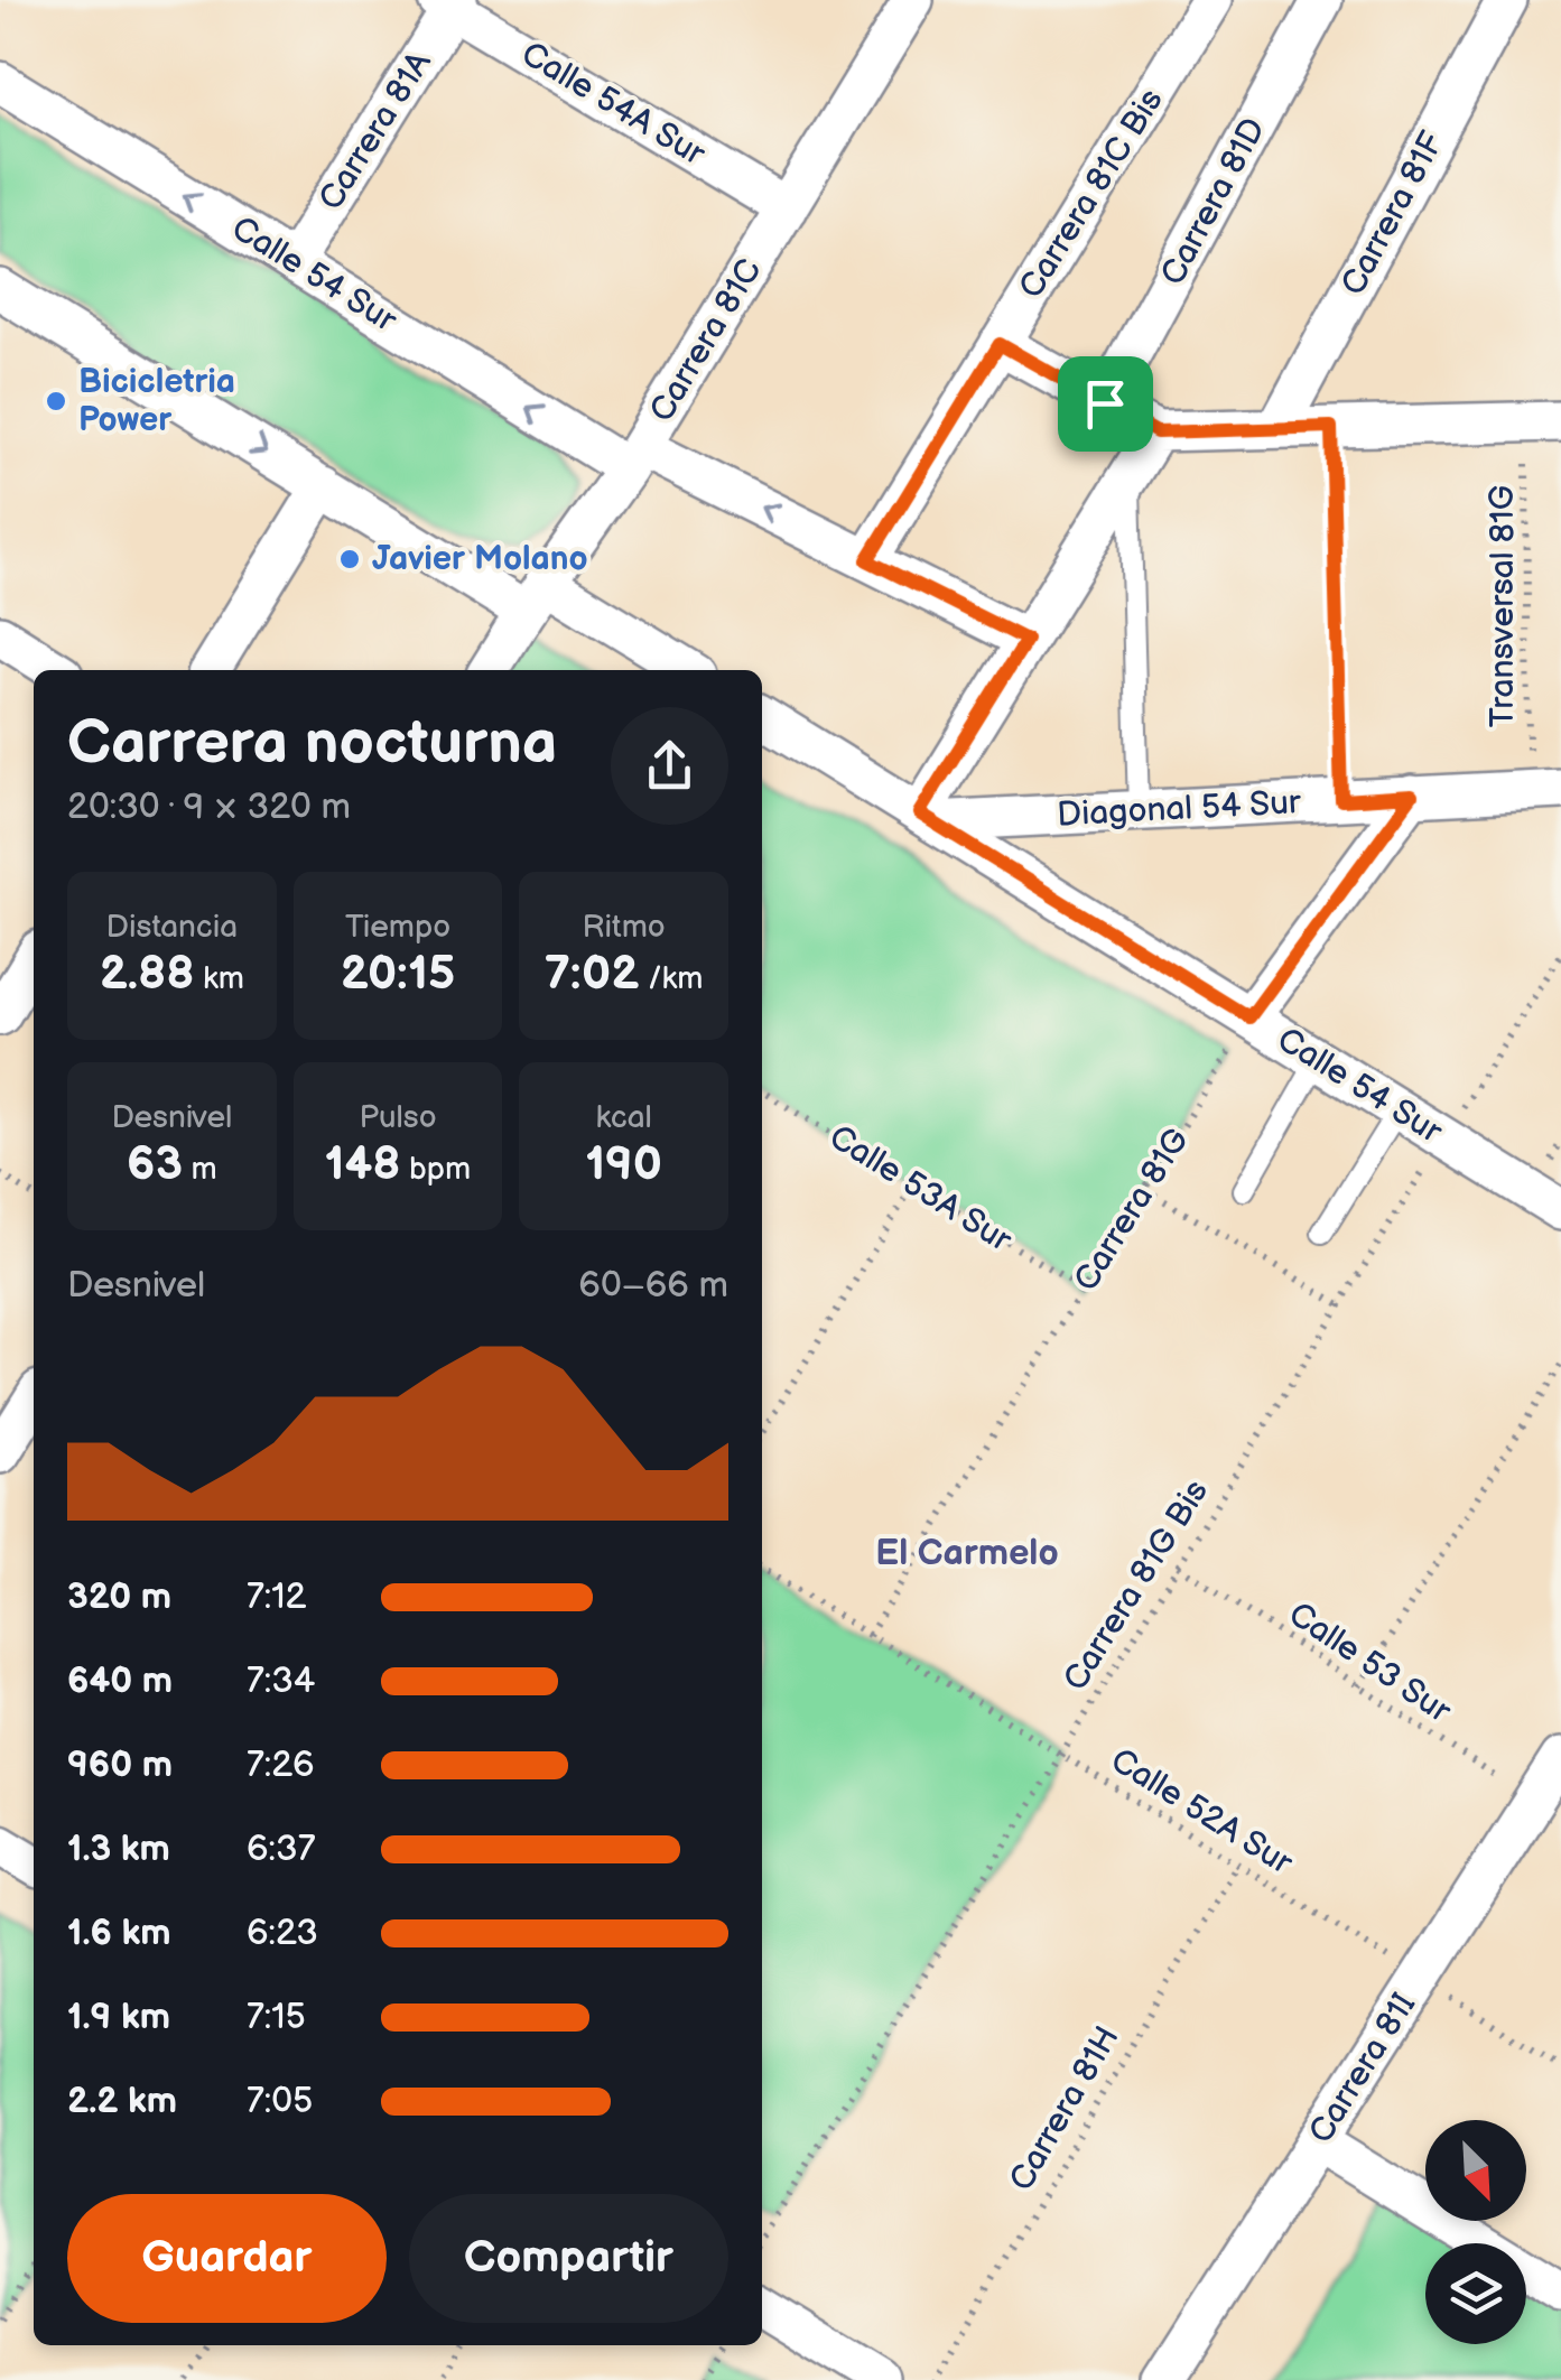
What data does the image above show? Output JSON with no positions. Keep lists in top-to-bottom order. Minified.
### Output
{"streets":{"street":["Calle 54A Sur","Carrera 81A","Carrera 81C Bis","Carrera 81D","Carrera 81F","Calle 54 Sur","Carrera 81C","Diagonal 54 Sur","Carrera 81I"],"path":["Transversal 81G","Calle 53A Sur","Carrera 81G","Carrera 81G Bis","Calle 53 Sur","Calle 52A Sur","Carrera 81H"]},"crossings":[["Calle 54A Sur","Carrera 81A"],["Calle 54A Sur","Carrera 81C"],["Carrera 81A","Calle 54 Sur"],["Carrera 81C Bis","Calle 54 Sur"],["Calle 54 Sur","Carrera 81C"],["Calle 54 Sur","Diagonal 54 Sur"],["Calle 54 Sur","Carrera 81G"],["Calle 54 Sur","Carrera 81G Bis"],["Transversal 81G","Diagonal 54 Sur"],["Calle 53A Sur","Carrera 81G"],["Carrera 81G","Calle 52A Sur"],["Carrera 81G Bis","Calle 53 Sur"],["Carrera 81G Bis","Calle 52A Sur"],["Calle 53 Sur","Carrera 81I"],["Calle 52A Sur","Carrera 81I"],["Calle 52A Sur","Carrera 81H"]],"districts":["El Carmelo"],"places":["Bicicletria Power","Javier Molano"],"north":"bottom right","page":{"heading":["Carrera nocturna","20:30 · 9 × 320 m"],"stats":[["Distancia","2.88 km"],["Tiempo","20:15"],["Ritmo","7:02 /km"],["Desnivel","63 m"],["Pulso","148 bpm"],["kcal","190"]],"chart":["Desnivel","60–66 m"],"list":[{"name":"320 m","note":"7:12"},{"name":"640 m","note":"7:34"},{"name":"960 m","note":"7:26"},{"name":"1.3 km","note":"6:37"},{"name":"1.6 km","note":"6:23"},{"name":"1.9 km","note":"7:15"},{"name":"2.2 km","note":"7:05"}],"buttons":["Guardar","Compartir"]}}
